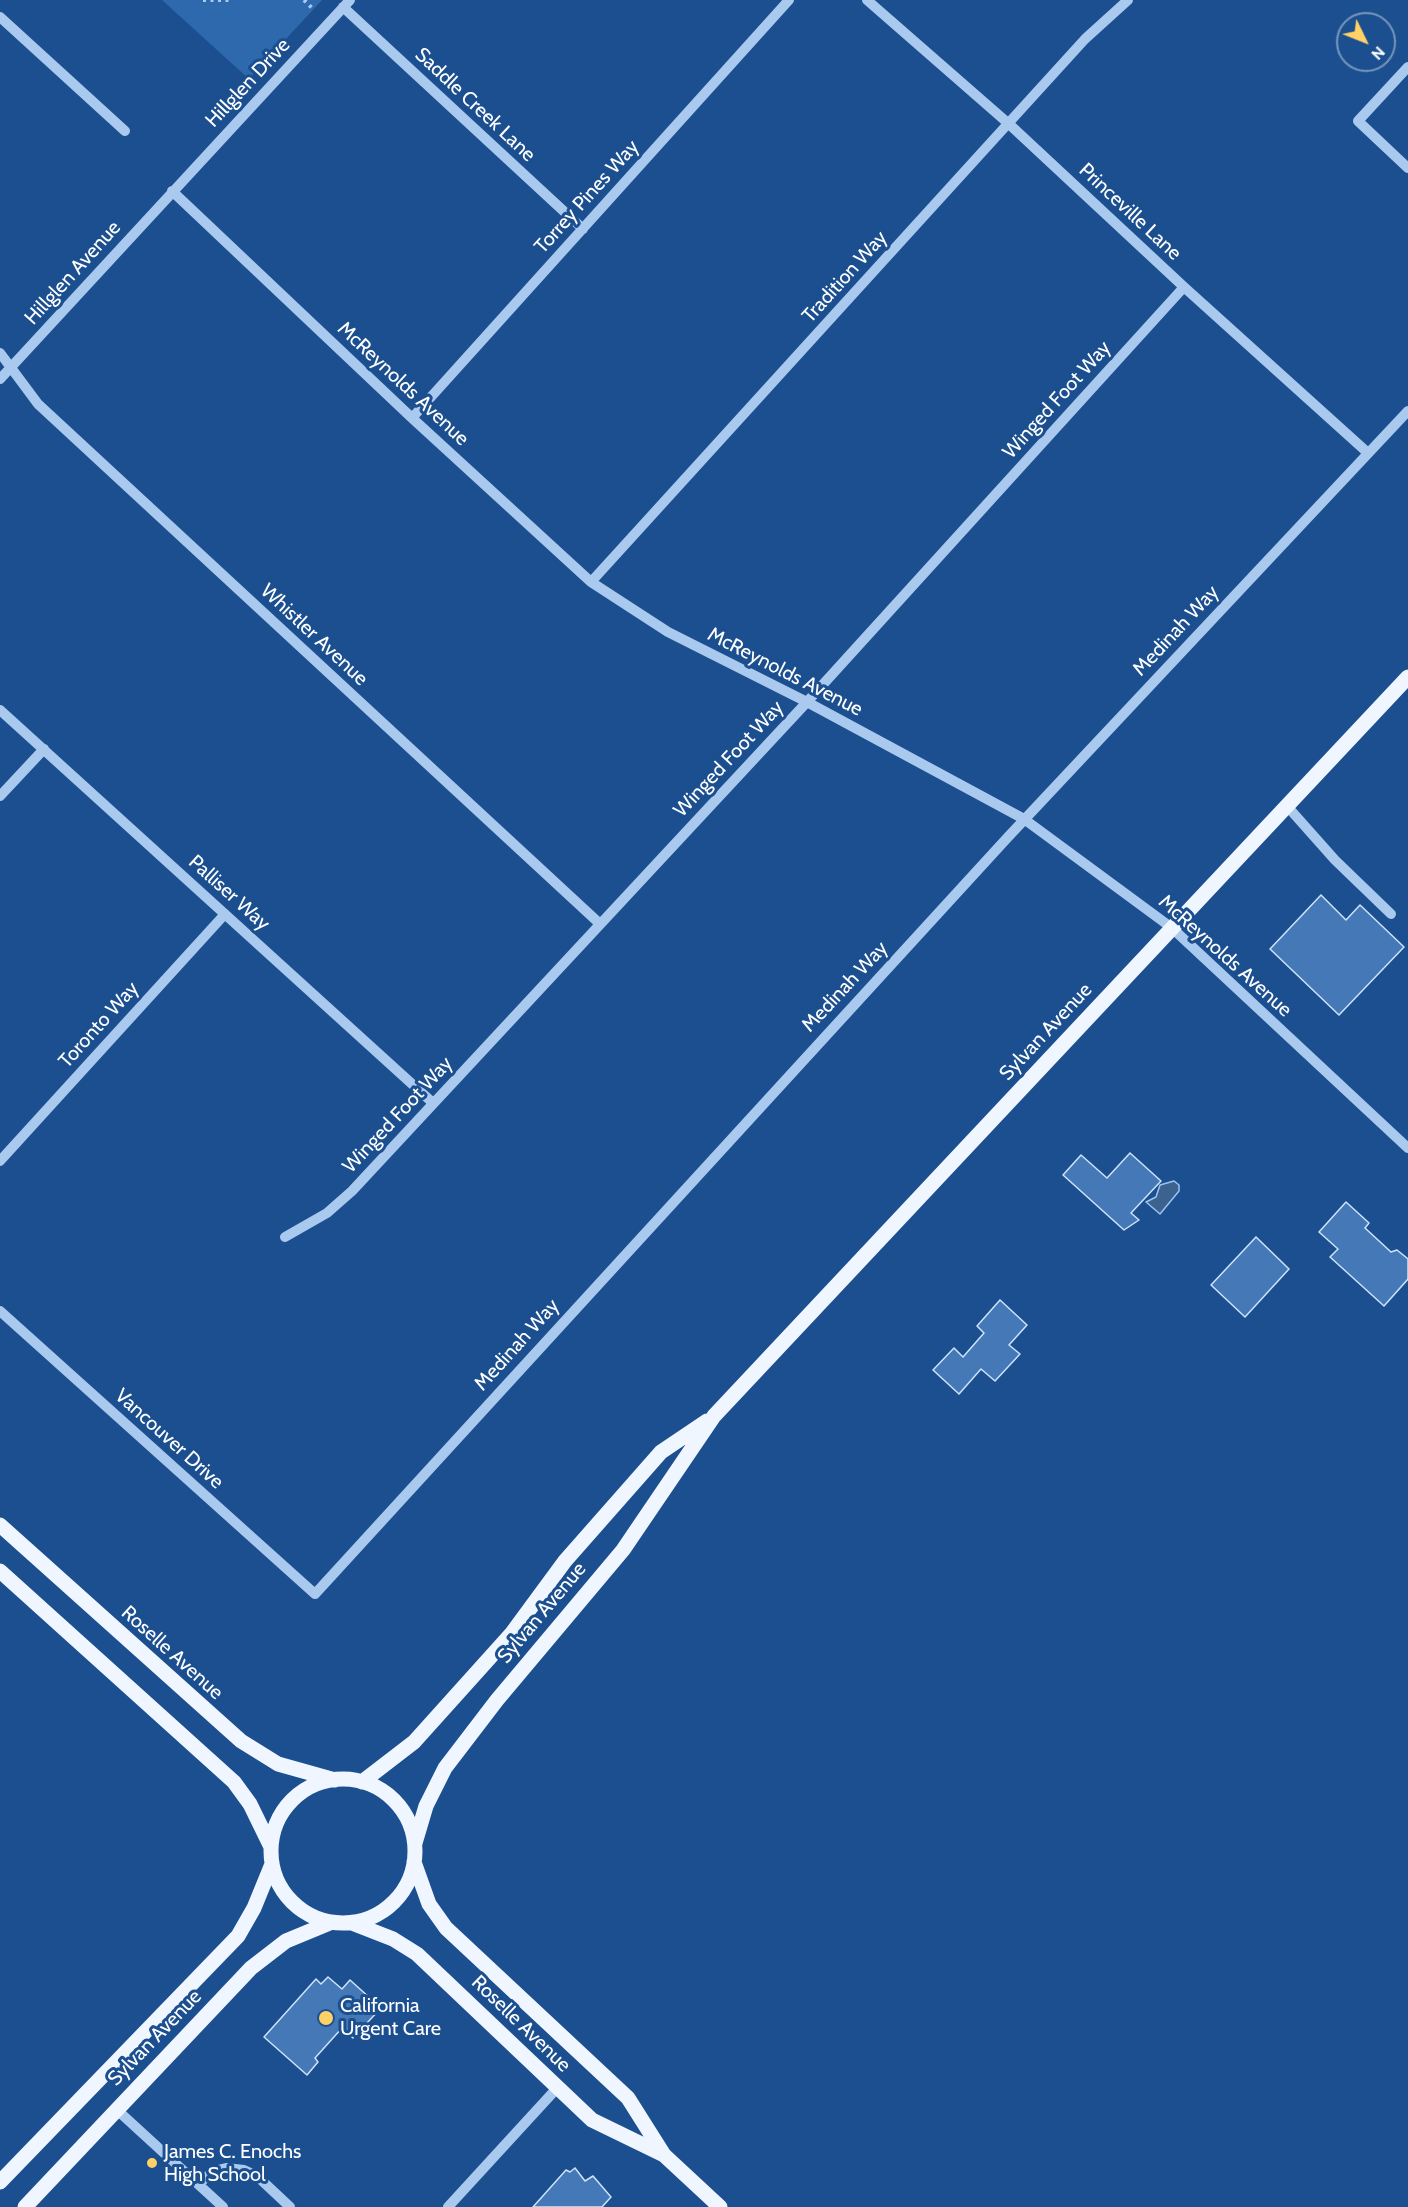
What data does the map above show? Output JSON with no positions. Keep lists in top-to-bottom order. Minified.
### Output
{"streets":{"main road":["Sylvan Avenue","Roselle Avenue"],"street":["Hillglen Drive","Saddle Creek Lane","Torrey Pines Way","Princeville Lane","Hillglen Avenue","Tradition Way","McReynolds Avenue","Winged Foot Way","Medinah Way","Whistler Avenue","Palliser Way","Toronto Way","Vancouver Drive"]},"crossings":[["Hillglen Drive","Saddle Creek Lane"],["Hillglen Drive","Hillglen Avenue"],["Hillglen Drive","McReynolds Avenue"],["Saddle Creek Lane","Torrey Pines Way"],["Torrey Pines Way","McReynolds Avenue"],["Princeville Lane","Tradition Way"],["Princeville Lane","Winged Foot Way"],["Princeville Lane","Medinah Way"],["Hillglen Avenue","McReynolds Avenue"],["Hillglen Avenue","Whistler Avenue"],["Tradition Way","McReynolds Avenue"],["McReynolds Avenue","Winged Foot Way"],["McReynolds Avenue","Medinah Way"],["McReynolds Avenue","Sylvan Avenue"],["Winged Foot Way","Whistler Avenue"],["Winged Foot Way","Palliser Way"],["Medinah Way","Vancouver Drive"],["Palliser Way","Toronto Way"],["Sylvan Avenue","Roselle Avenue"]],"places":["California Urgent Care","James C. Enochs High School"],"north":"bottom right"}
